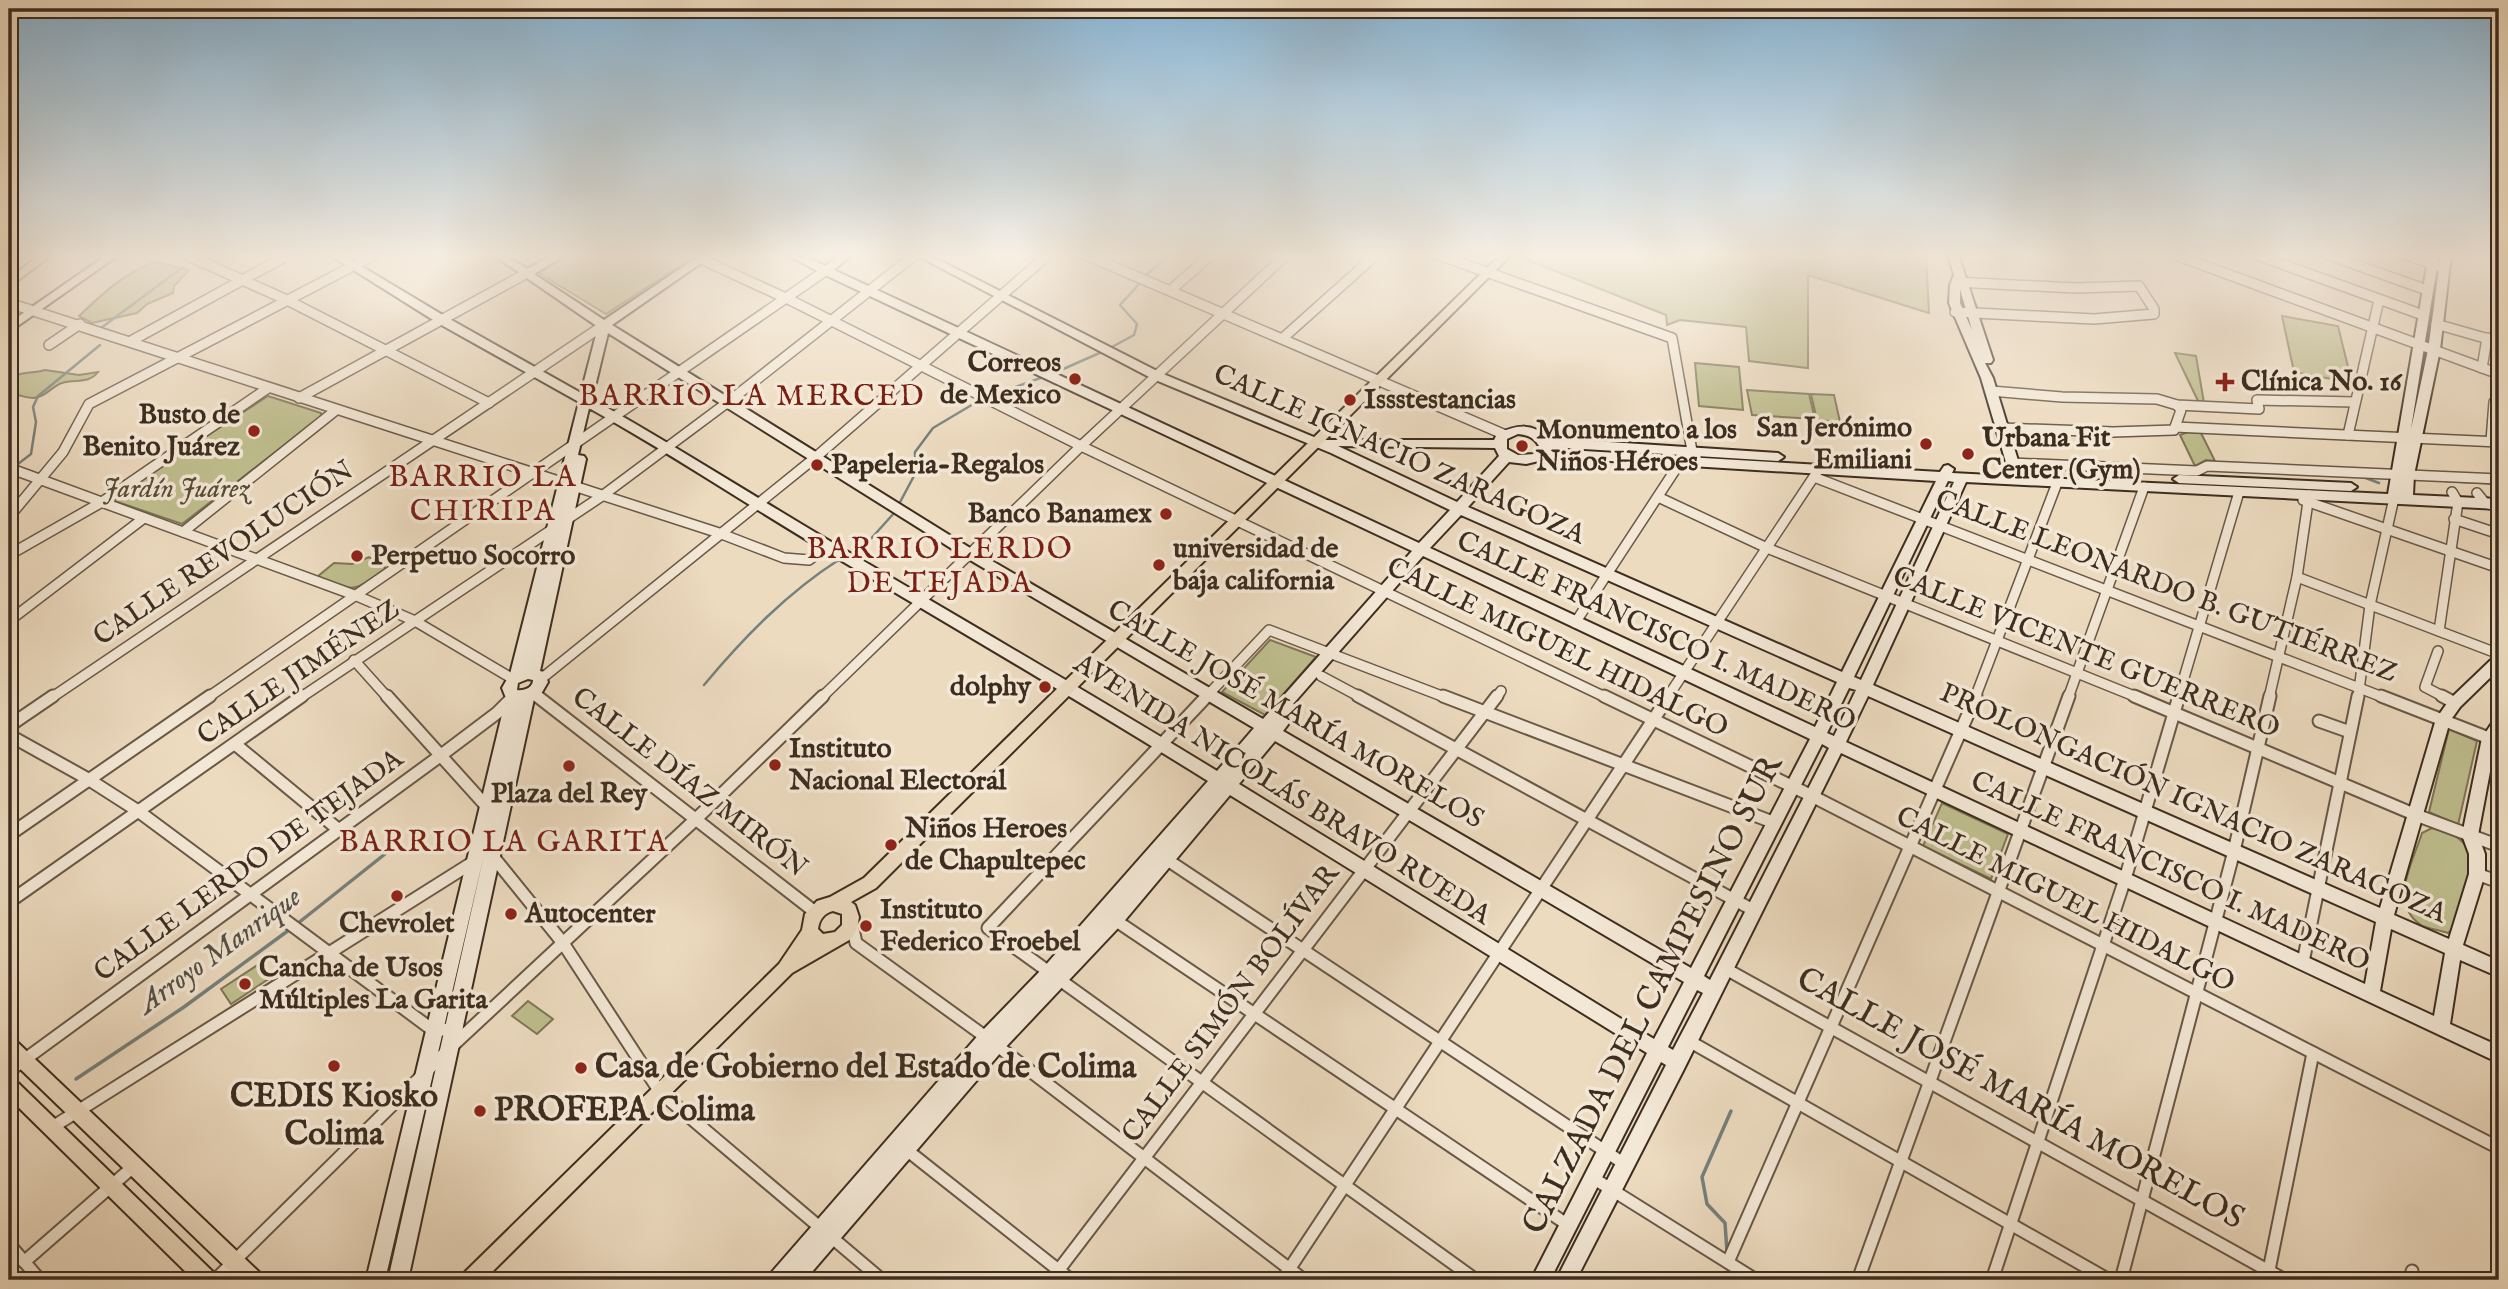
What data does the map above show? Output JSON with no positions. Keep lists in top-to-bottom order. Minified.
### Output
{"streets":{"street":["CALLE IGNACIO ZARAGOZA","CALLE REVOLUCIÓN","CALLE LEONARDO B. GUTIÉRREZ","CALLE FRANCISCO I. MADERO","CALLE MIGUEL HIDALGO","CALLE VICENTE GUERRERO","CALLE JIMÉNEZ","CALLE JOSÉ MARÍA MORELOS","CALLE DÍAZ MIRÓN","AVENIDA NICOLÁS BRAVO RUEDA","PROLONGACIÓN IGNACIO ZARAGOZA","CALLE LERDO DE TEJADA","CALZADA DEL CAMPESINO SUR","CALLE SIMÓN BOLÍVAR"]},"crossings":[["CALLE IGNACIO ZARAGOZA","PROLONGACIÓN IGNACIO ZARAGOZA"],["CALLE IGNACIO ZARAGOZA","CALZADA DEL CAMPESINO SUR"],["CALLE REVOLUCIÓN","CALLE JOSÉ MARÍA MORELOS"],["CALLE LEONARDO B. GUTIÉRREZ","CALZADA DEL CAMPESINO SUR"],["CALLE FRANCISCO I. MADERO","CALZADA DEL CAMPESINO SUR"],["CALLE MIGUEL HIDALGO","CALLE JIMÉNEZ"],["CALLE MIGUEL HIDALGO","CALZADA DEL CAMPESINO SUR"],["CALLE VICENTE GUERRERO","CALZADA DEL CAMPESINO SUR"],["CALLE JIMÉNEZ","CALLE JOSÉ MARÍA MORELOS"],["CALLE JOSÉ MARÍA MORELOS","CALZADA DEL CAMPESINO SUR"],["CALLE JOSÉ MARÍA MORELOS","CALLE SIMÓN BOLÍVAR"],["CALLE DÍAZ MIRÓN","CALLE LERDO DE TEJADA"],["AVENIDA NICOLÁS BRAVO RUEDA","CALZADA DEL CAMPESINO SUR"],["AVENIDA NICOLÁS BRAVO RUEDA","CALLE SIMÓN BOLÍVAR"],["PROLONGACIÓN IGNACIO ZARAGOZA","CALZADA DEL CAMPESINO SUR"]],"districts":["BARRIO LA MERCED","BARRIO LA CHIRIPA","BARRIO LERDO DE TEJADA","BARRIO LA GARITA"],"water":["Arroyo Manrique"],"parks":["Jardín Juárez"],"places":{"other":["Correos de Mexico","Issstestancias","Busto de Benito Juárez","San Jerónimo Emiliani","Monumento a los Niños Héroes","Urbana Fit Center (Gym)","Papeleria-Regalos","Banco Banamex","Perpetuo Socorro","universidad de baja california","dolphy","Instituto Nacional Electoral","Plaza del Rey","Niños Heroes de Chapultepec","Chevrolet","Autocenter","Instituto Federico Froebel","Cancha de Usos Múltiples La Garita","CEDIS Kiosko Colima","Casa de Gobierno del Estado de Colima","PROFEPA Colima"],"health":["Clínica No. 16"]}}
